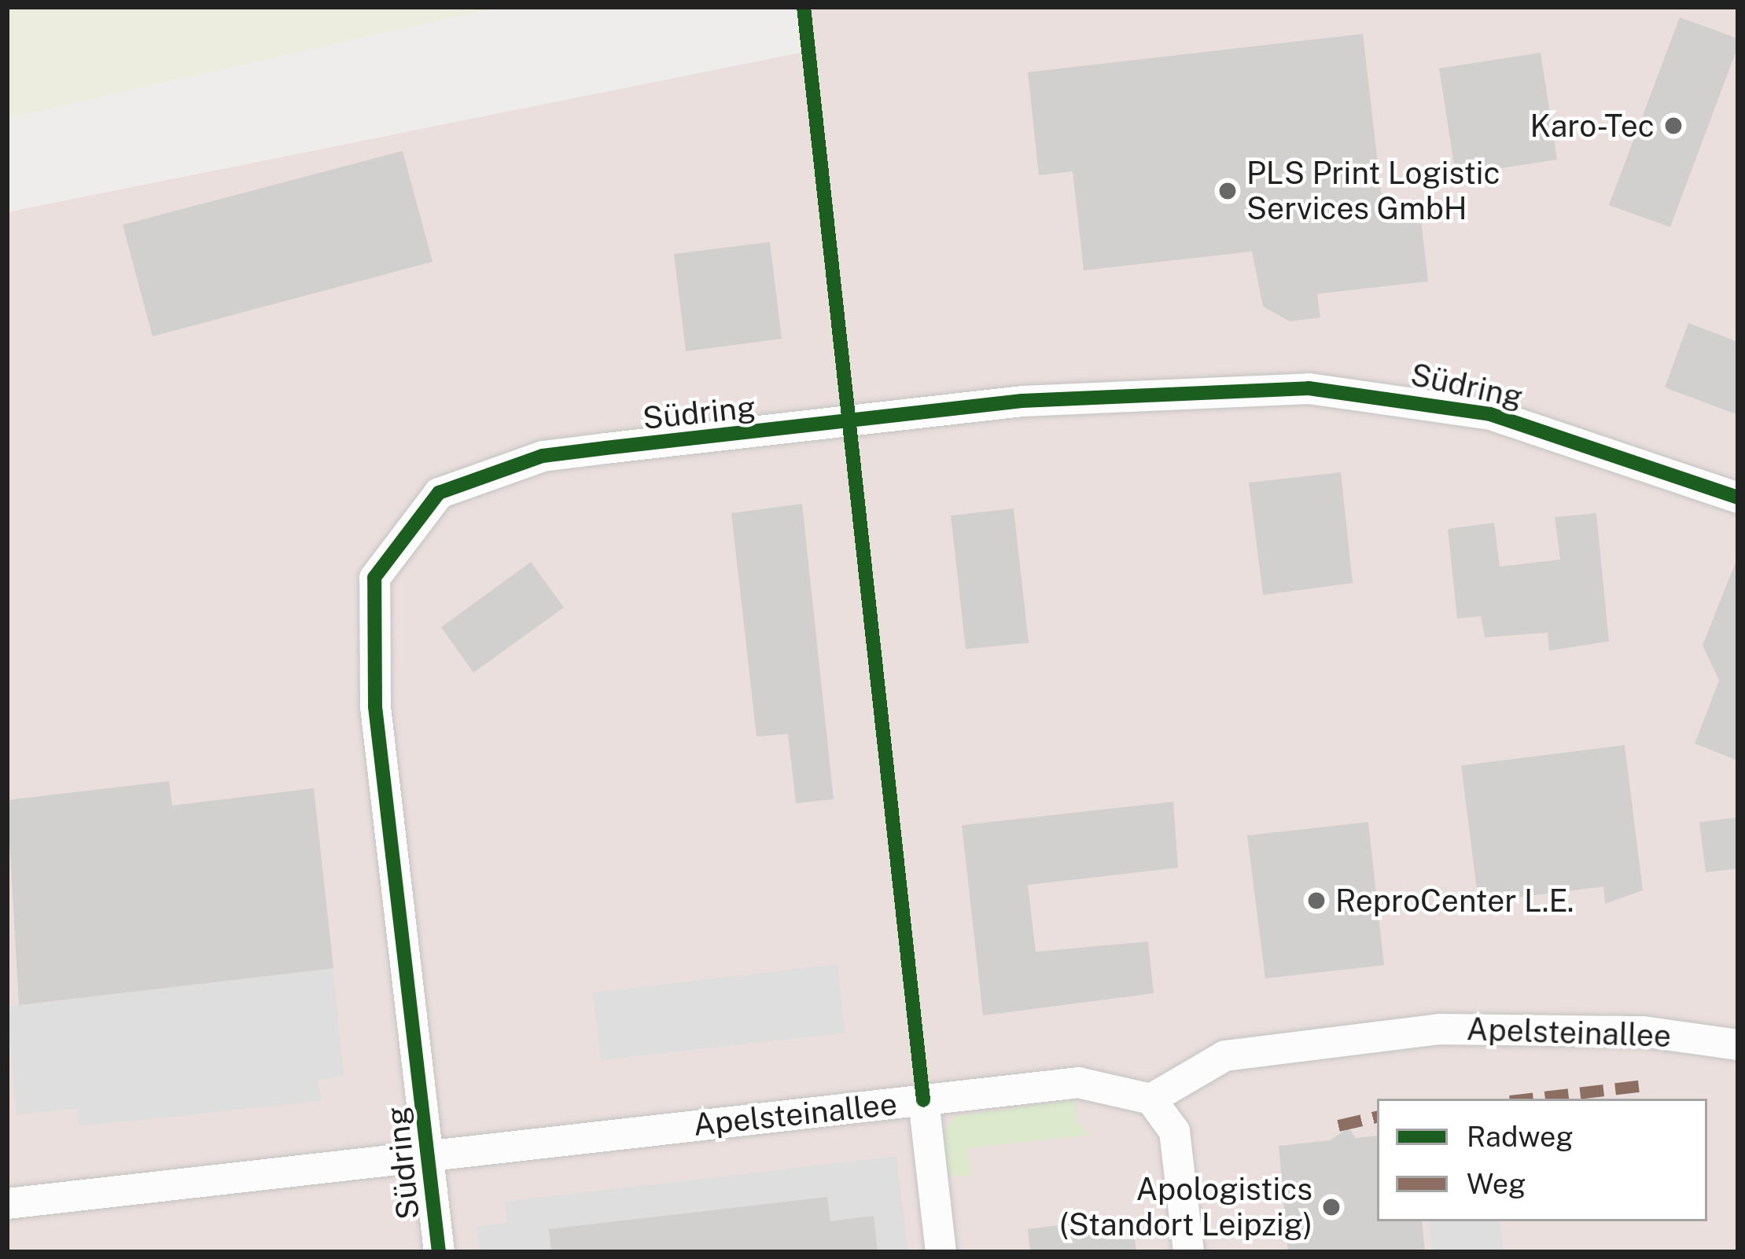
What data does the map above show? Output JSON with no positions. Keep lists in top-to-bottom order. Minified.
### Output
{"streets":{"street":["Südring","Apelsteinallee"]},"crossings":[["Südring","Apelsteinallee"]],"places":["Karo-Tec","PLS Print Logistic Services GmbH","ReproCenter L.E.","Apologistics (Standort Leipzig)"],"legend":["Radweg","Weg"]}
